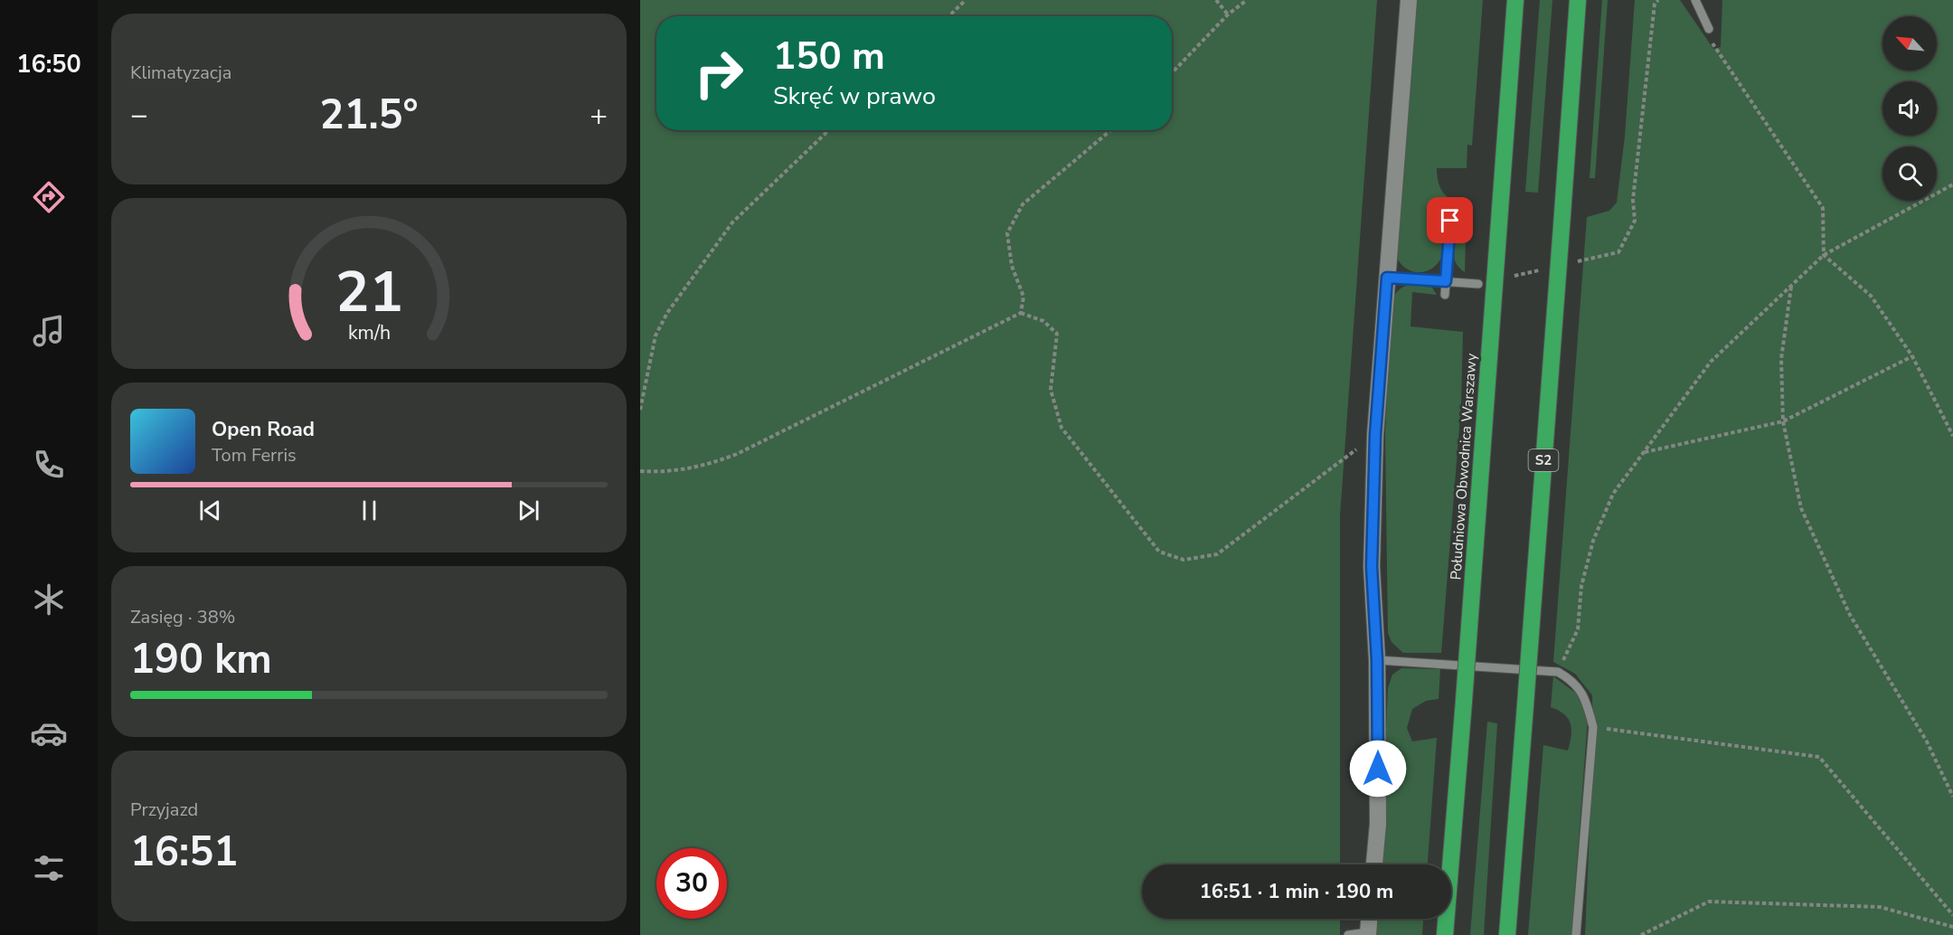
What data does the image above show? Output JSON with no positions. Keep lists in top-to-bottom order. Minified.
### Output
{"streets":{"highway":["S2","Południowa Obwodnica Warszawy"]},"north":"top left","page":{"tabs":"16:50","tile":["Klimatyzacja",["Zasięg · 38%","190 km"],["Przyjazd","16:51"]],"turn":["150 m","Skręć w prawo"],"heat":["−","21.5°","+"],"song":["Open Road","Tom Ferris"],"limit":"30","trip":"16:51 · 1 min · 190 m","gauge":["21","km/h"]}}
